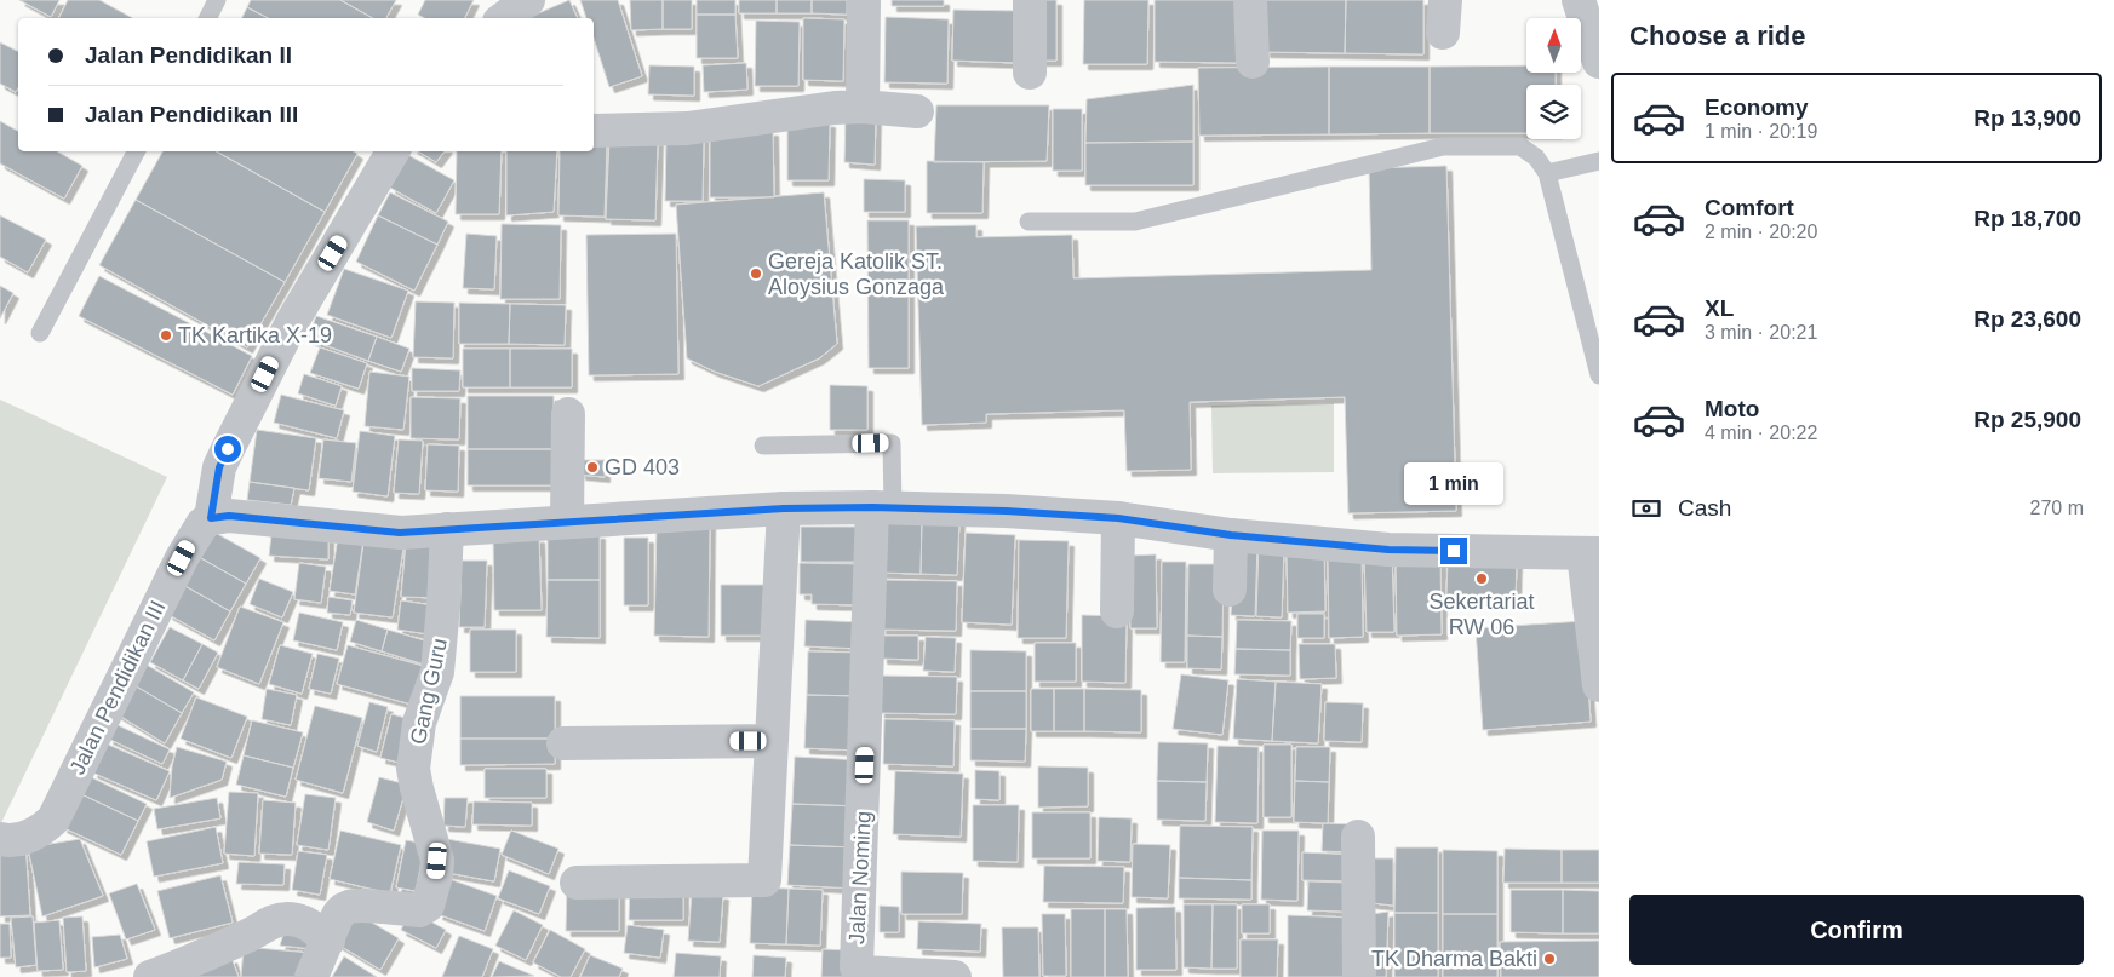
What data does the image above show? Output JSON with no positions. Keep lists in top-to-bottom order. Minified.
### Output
{"streets":{"street":["Jalan Pendidikan III","Gang Guru","Jalan Noming"]},"places":["Gereja Katolik ST. Aloysius Gonzaga","TK Kartika X-19","GD 403","Sekertariat RW 06","TK Dharma Bakti"],"north":"top","page":{"heading":"Choose a ride","banner":["Jalan Pendidikan II","Jalan Pendidikan III"],"list":[{"name":"Economy","note":"1 min · 20:19","value":"Rp 13,900"},{"name":"Comfort","note":"2 min · 20:20","value":"Rp 18,700"},{"name":"XL","note":"3 min · 20:21","value":"Rp 23,600"},{"name":"Moto","note":"4 min · 20:22","value":"Rp 25,900"}],"bubble":"1 min","pay":["Cash","270 m"],"buttons":"Confirm"}}
